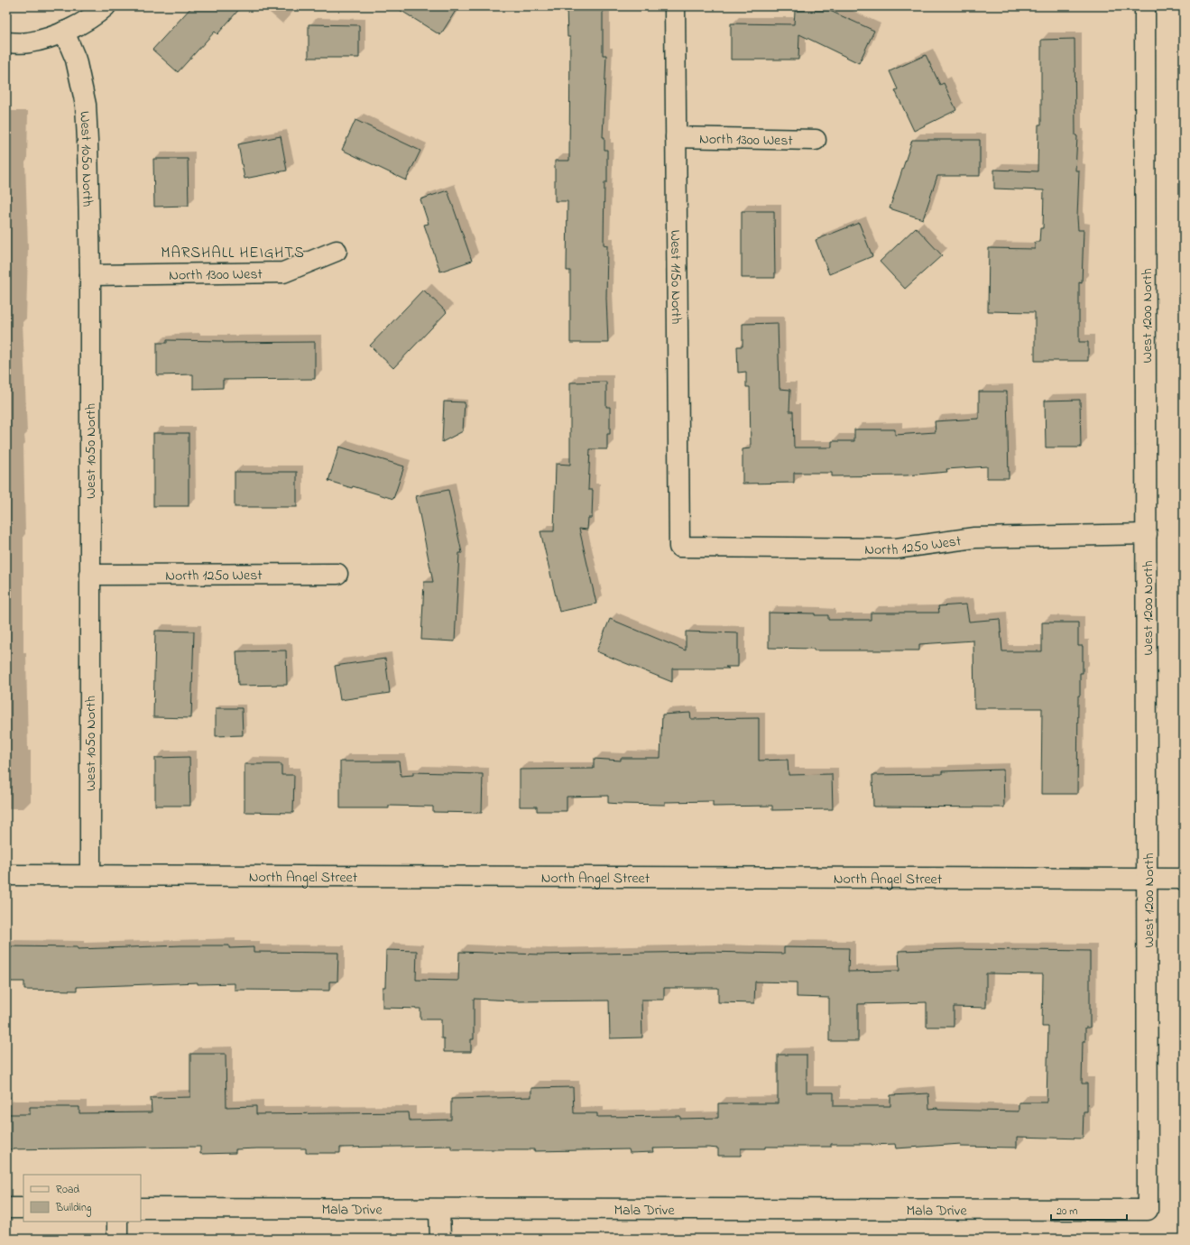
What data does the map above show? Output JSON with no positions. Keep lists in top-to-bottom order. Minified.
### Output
{"streets":{"street":["North 1300 West","West 1050 North","West 1150 North","West 1200 North","North 1250 West","North Angel Street","Mala Drive"]},"crossings":[["North 1300 West","West 1050 North"],["North 1300 West","West 1150 North"],["West 1050 North","North 1250 West"],["West 1050 North","North Angel Street"],["West 1150 North","North 1250 West"],["West 1200 North","North 1250 West"],["West 1200 North","North Angel Street"],["West 1200 North","Mala Drive"]],"districts":["MARSHALL HEIGHTS"],"legend":["Road","Building"],"scale_bar":"20 m"}
